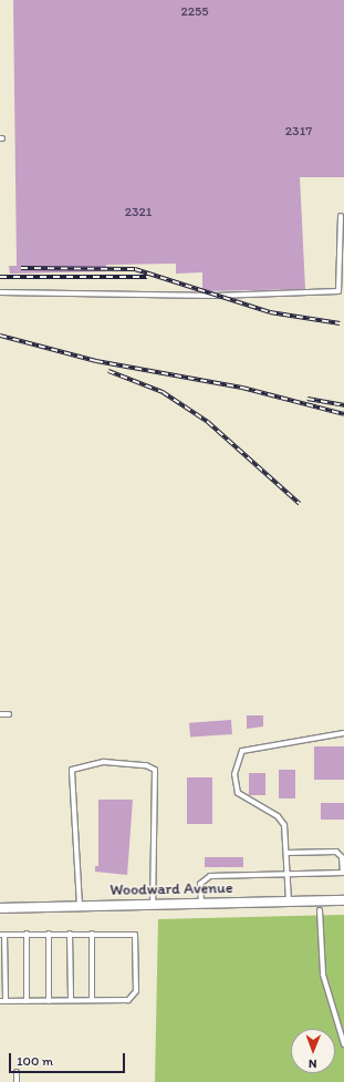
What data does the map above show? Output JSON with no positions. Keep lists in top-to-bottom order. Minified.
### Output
{"streets":{"street":["Woodward Avenue"]},"house_numbers":["2255","2317","2321"],"scale_bar":"100 m","north":"bottom"}
